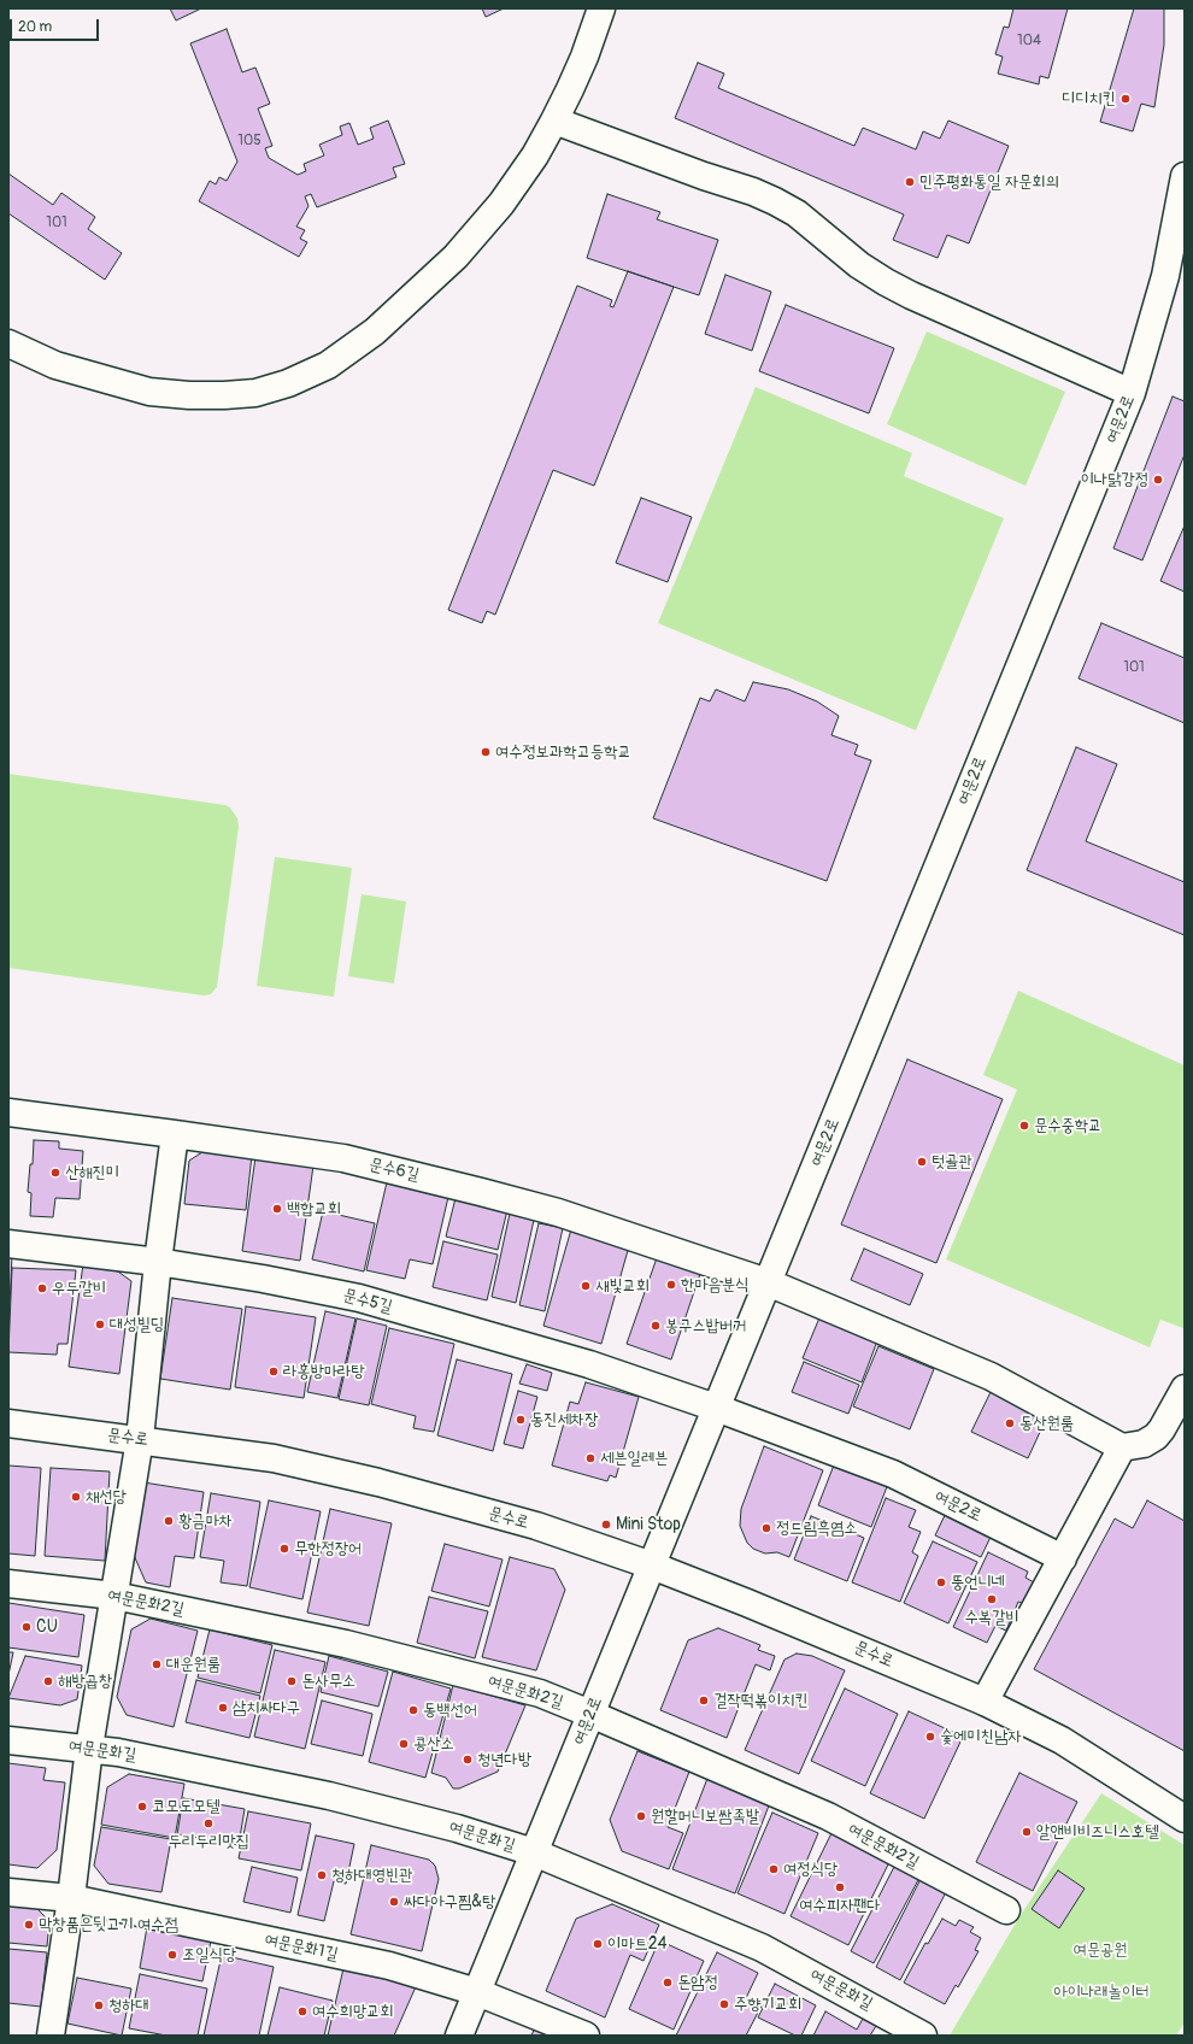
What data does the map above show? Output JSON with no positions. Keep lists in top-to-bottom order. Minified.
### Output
{"streets":{"street":["여문2로","문수6길","문수5길","문수로","여문문화2길","여문문화길","여문문화1길"]},"crossings":[["여문2로","문수6길"],["여문2로","문수5길"],["여문2로","문수로"],["여문2로","여문문화2길"],["여문2로","여문문화길"],["여문2로","여문문화1길"]],"parks":["여문공원","아이나래놀이터"],"places":["디디치킨","민주평화통일 자문회의","이나닭강정","여수정보과학고등학교","문수중학교","텃골관","산해진미","백합교회","한마음분식","새빛교회","우두갈비","대성빌딩","봉구스밥버거","라홍방마라탕","동진세차장","동산원룸","세븐일레븐","채선당","황금마차","Mini Stop","정드림흑염소","무한정장어","뚱언니네","수복갈비","CU","대운원룸","해방곱창","돈사무소","걸작떡볶이치킨","삼치싸다구","동백선어","숯에미친남자","콩산소","청년다방","코모도모텔","원할머니보쌈족발","두리두리맛집","알앤비비즈니스호텔","여정식당","청하대영빈관","여수피자팬다","싸다아구찜&탕","막창품은뒷고기 여수점","이마트24","조일식당","돈암정","주향기교회","청하대","여수희망교회"],"house_numbers":["104","105","101","101"],"scale_bar":"20 m"}
